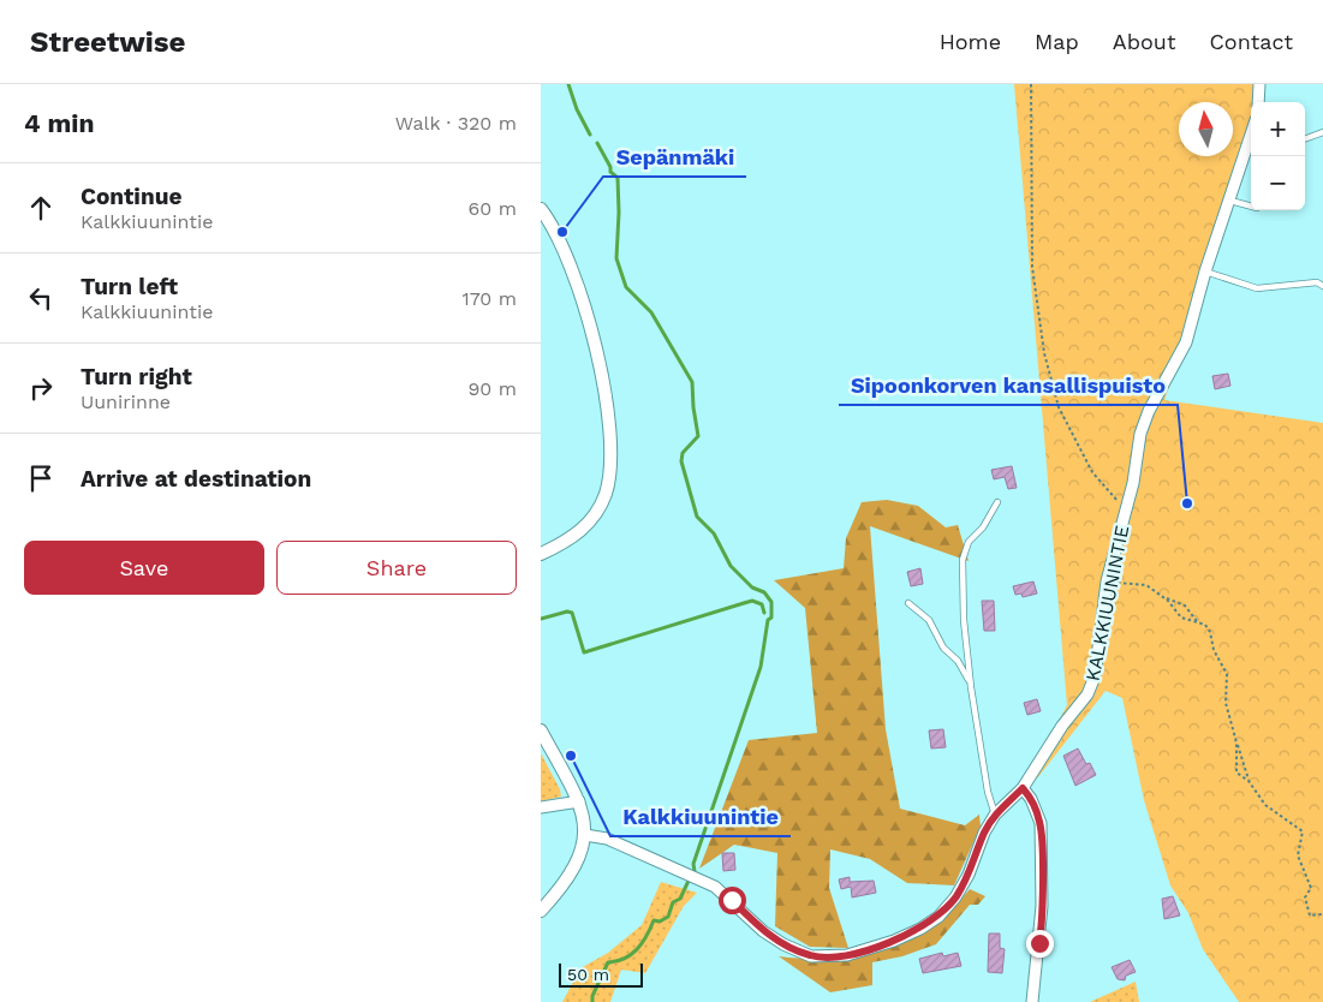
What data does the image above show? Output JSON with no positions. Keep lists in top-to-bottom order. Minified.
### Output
{"streets":{"street":["KALKKIUUNINTIE"]},"places":["Sepänmäki","Sipoonkorven kansallispuisto","Kalkkiuunintie"],"scale_bar":"50 m","north":"top","page":{"header":"Streetwise","nav":["Home","Map","About","Contact"],"heading":["4 min","Walk · 320 m"],"map_buttons":["+","−"],"list":[["Continue","Kalkkiuunintie","60 m"],["Turn left","Kalkkiuunintie","170 m"],["Turn right","Uunirinne","90 m"],"Arrive at destination"],"buttons":["Save","Share"],"scale":"50 m"}}
